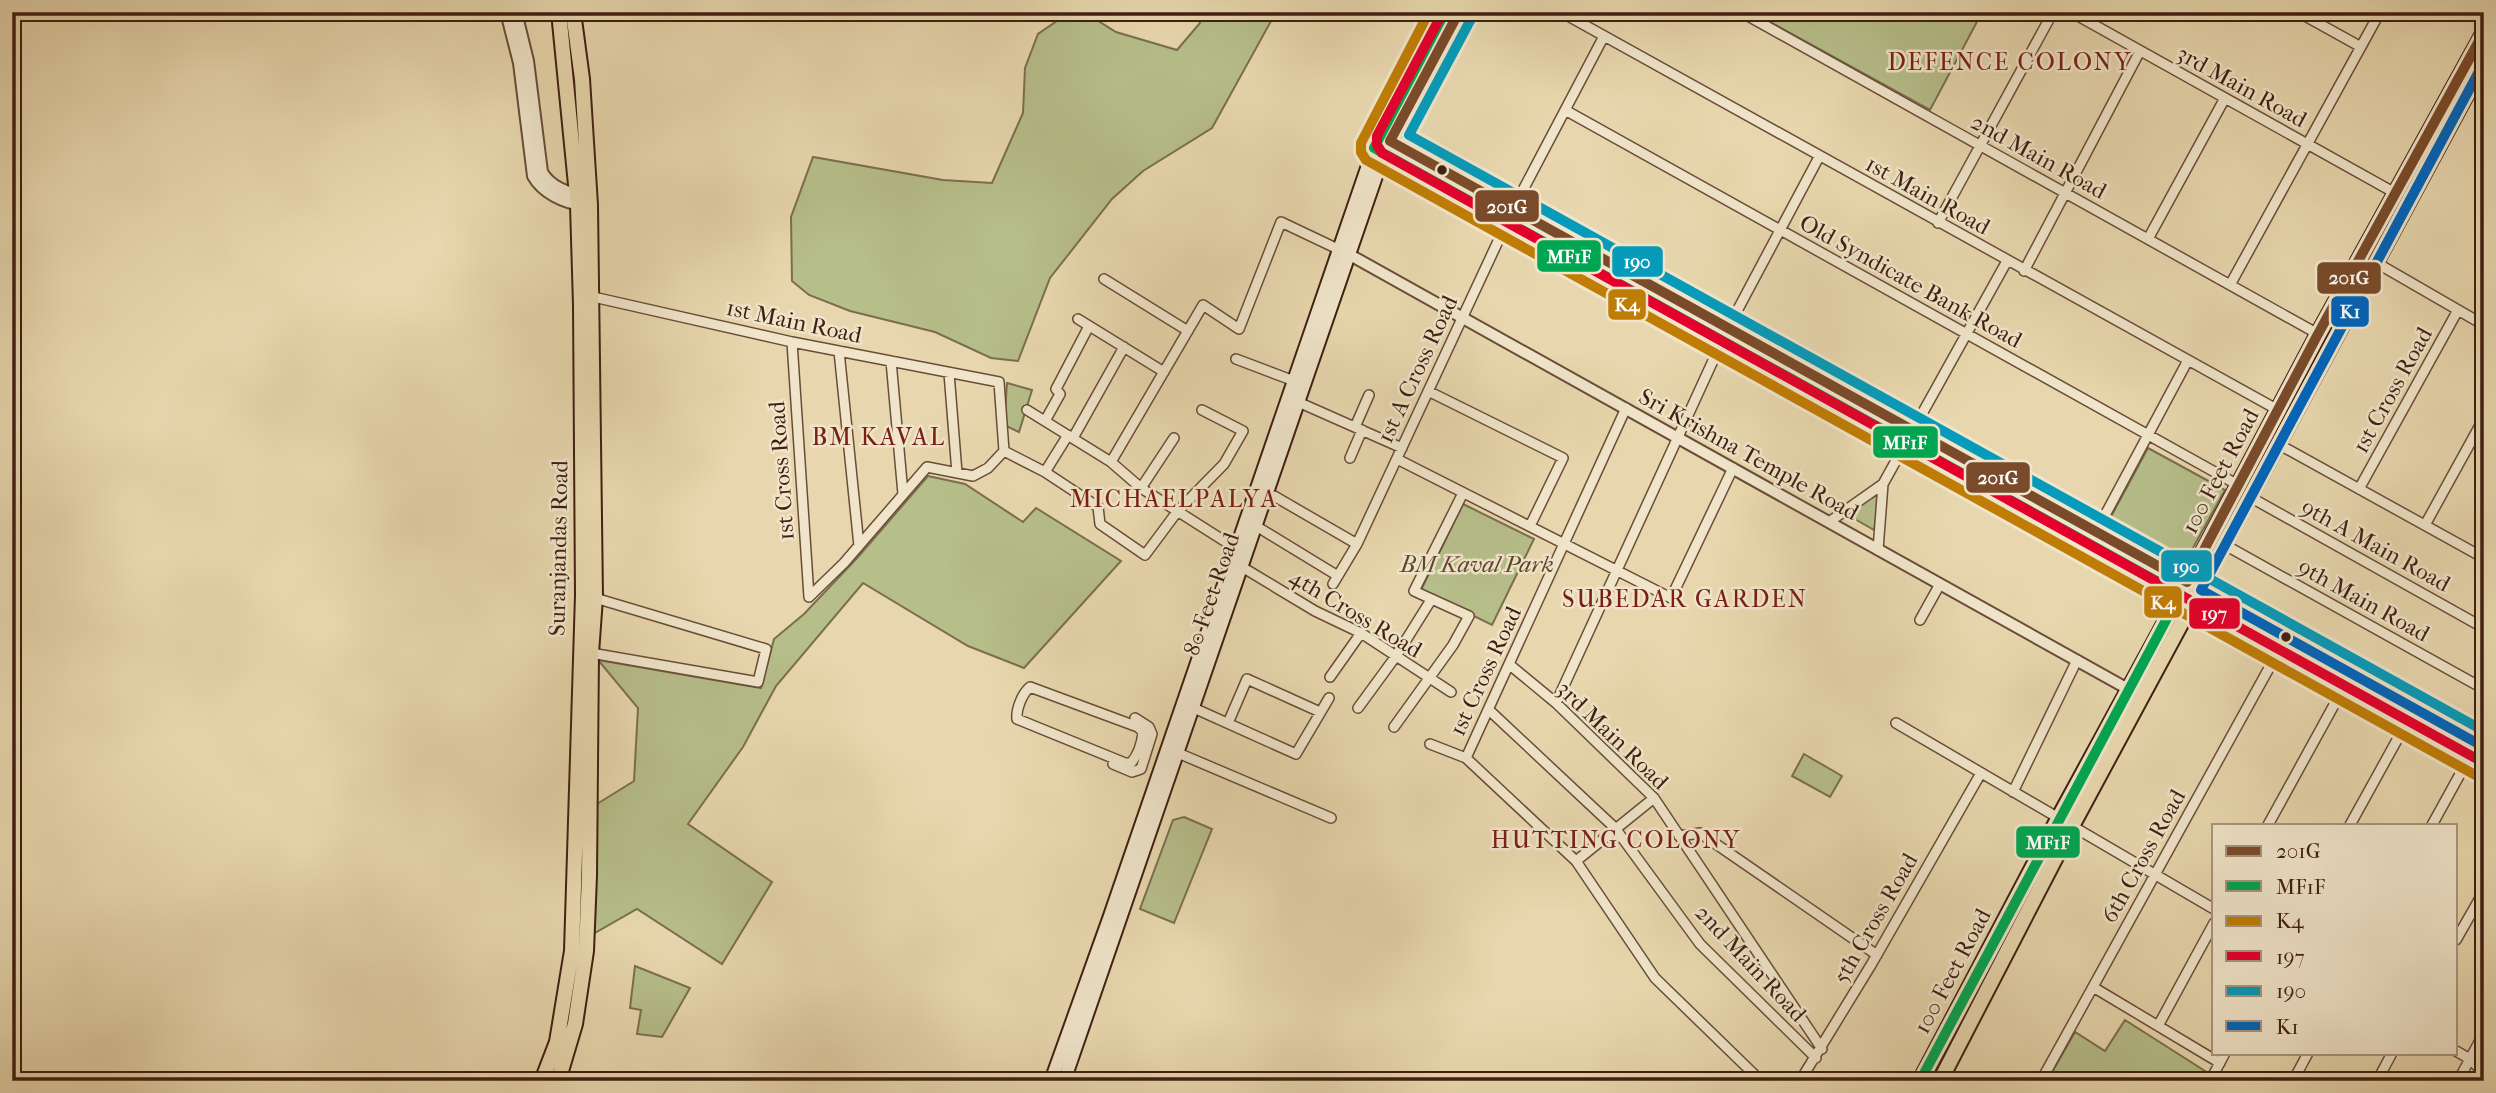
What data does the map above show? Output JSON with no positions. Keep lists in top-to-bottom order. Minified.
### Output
{"streets":{"main road":["100 Feet Road","Suranjandas Road","80 Feet Road"],"street":["3rd Main Road","2nd Main Road","1st Main Road","Old Syndicate Bank Road","1st A Cross Road","1st Cross Road","Sri Krishna Temple Road","9th A Main Road","9th Main Road","4th Cross Road","6th Cross Road","5th Cross Road"]},"crossings":[["3rd Main Road","1st Cross Road"],["3rd Main Road","100 Feet Road"],["3rd Main Road","5th Cross Road"],["2nd Main Road","1st Cross Road"],["2nd Main Road","100 Feet Road"],["2nd Main Road","5th Cross Road"],["1st Main Road","1st Cross Road"],["1st Main Road","100 Feet Road"],["1st Main Road","Suranjandas Road"],["Old Syndicate Bank Road","100 Feet Road"],["1st A Cross Road","Sri Krishna Temple Road"],["1st A Cross Road","80 Feet Road"],["1st Cross Road","Sri Krishna Temple Road"],["Sri Krishna Temple Road","100 Feet Road"],["Sri Krishna Temple Road","80 Feet Road"],["100 Feet Road","9th A Main Road"],["100 Feet Road","9th Main Road"],["80 Feet Road","4th Cross Road"]],"districts":["DEFENCE COLONY","BM KAVAL","MICHAELPALYA","SUBEDAR GARDEN","HUTTING COLONY"],"parks":["BM Kaval Park"],"lines":["transit line 201G","transit line MF1F","transit line K4","transit line 197","transit line 190","transit line K1"],"legend":["201G","MF1F","K4","197","190","K1"]}
